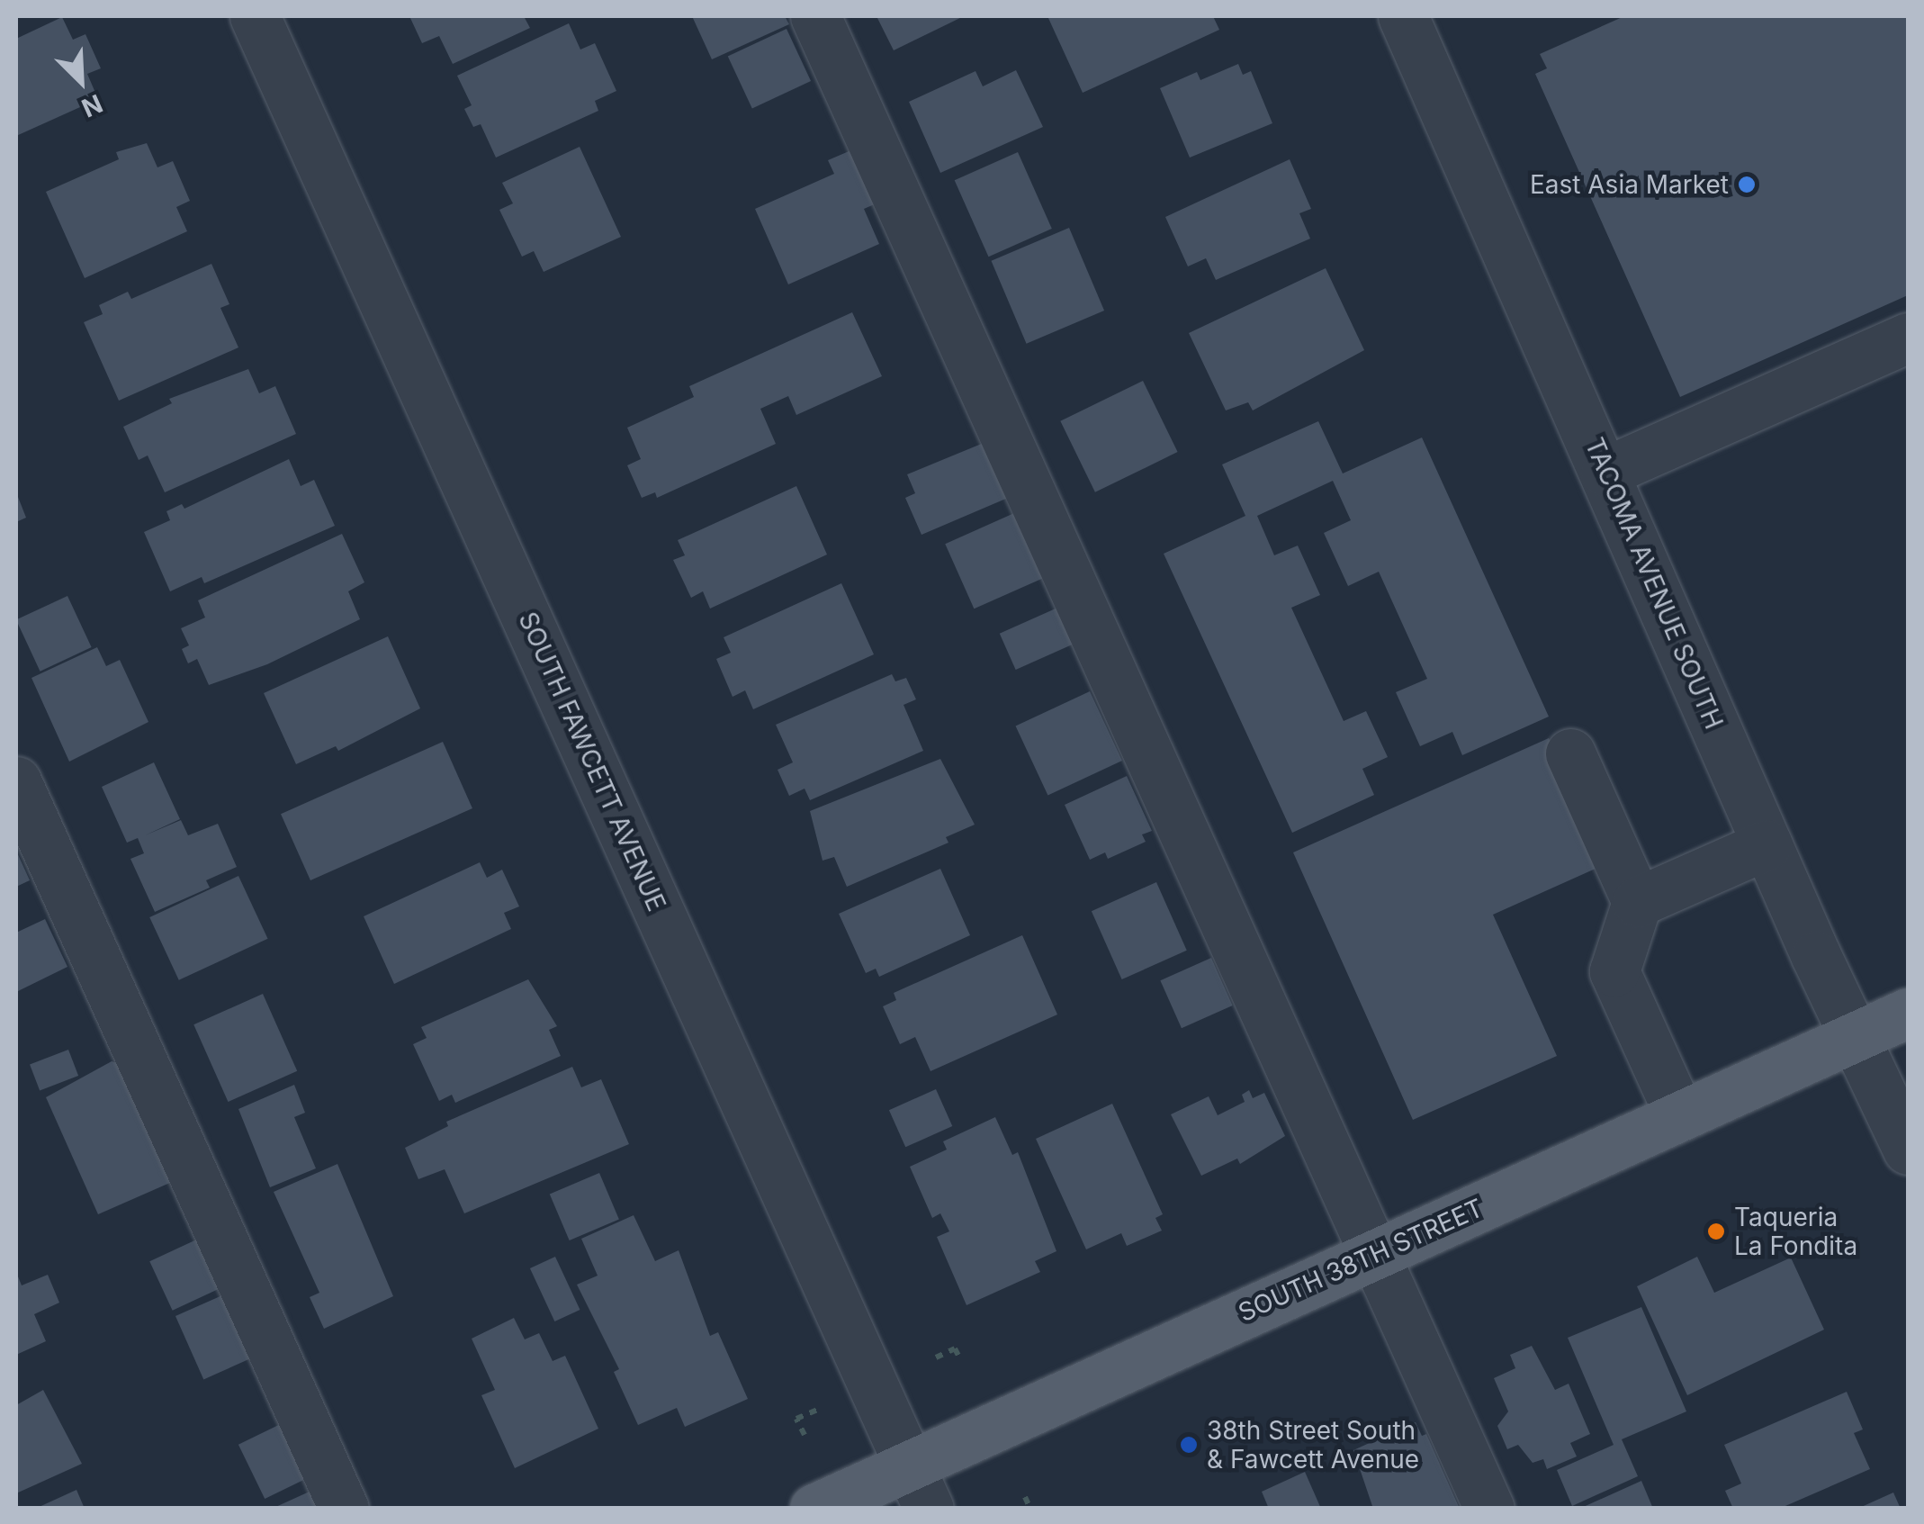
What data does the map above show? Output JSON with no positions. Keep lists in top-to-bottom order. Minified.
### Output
{"streets":{"main road":["SOUTH 38TH STREET"],"street":["TACOMA AVENUE SOUTH","SOUTH FAWCETT AVENUE"]},"crossings":[["TACOMA AVENUE SOUTH","SOUTH 38TH STREET"],["SOUTH FAWCETT AVENUE","SOUTH 38TH STREET"]],"places":["East Asia Market","Taqueria La Fondita","38th Street South & Fawcett Avenue"],"north":"bottom right"}
